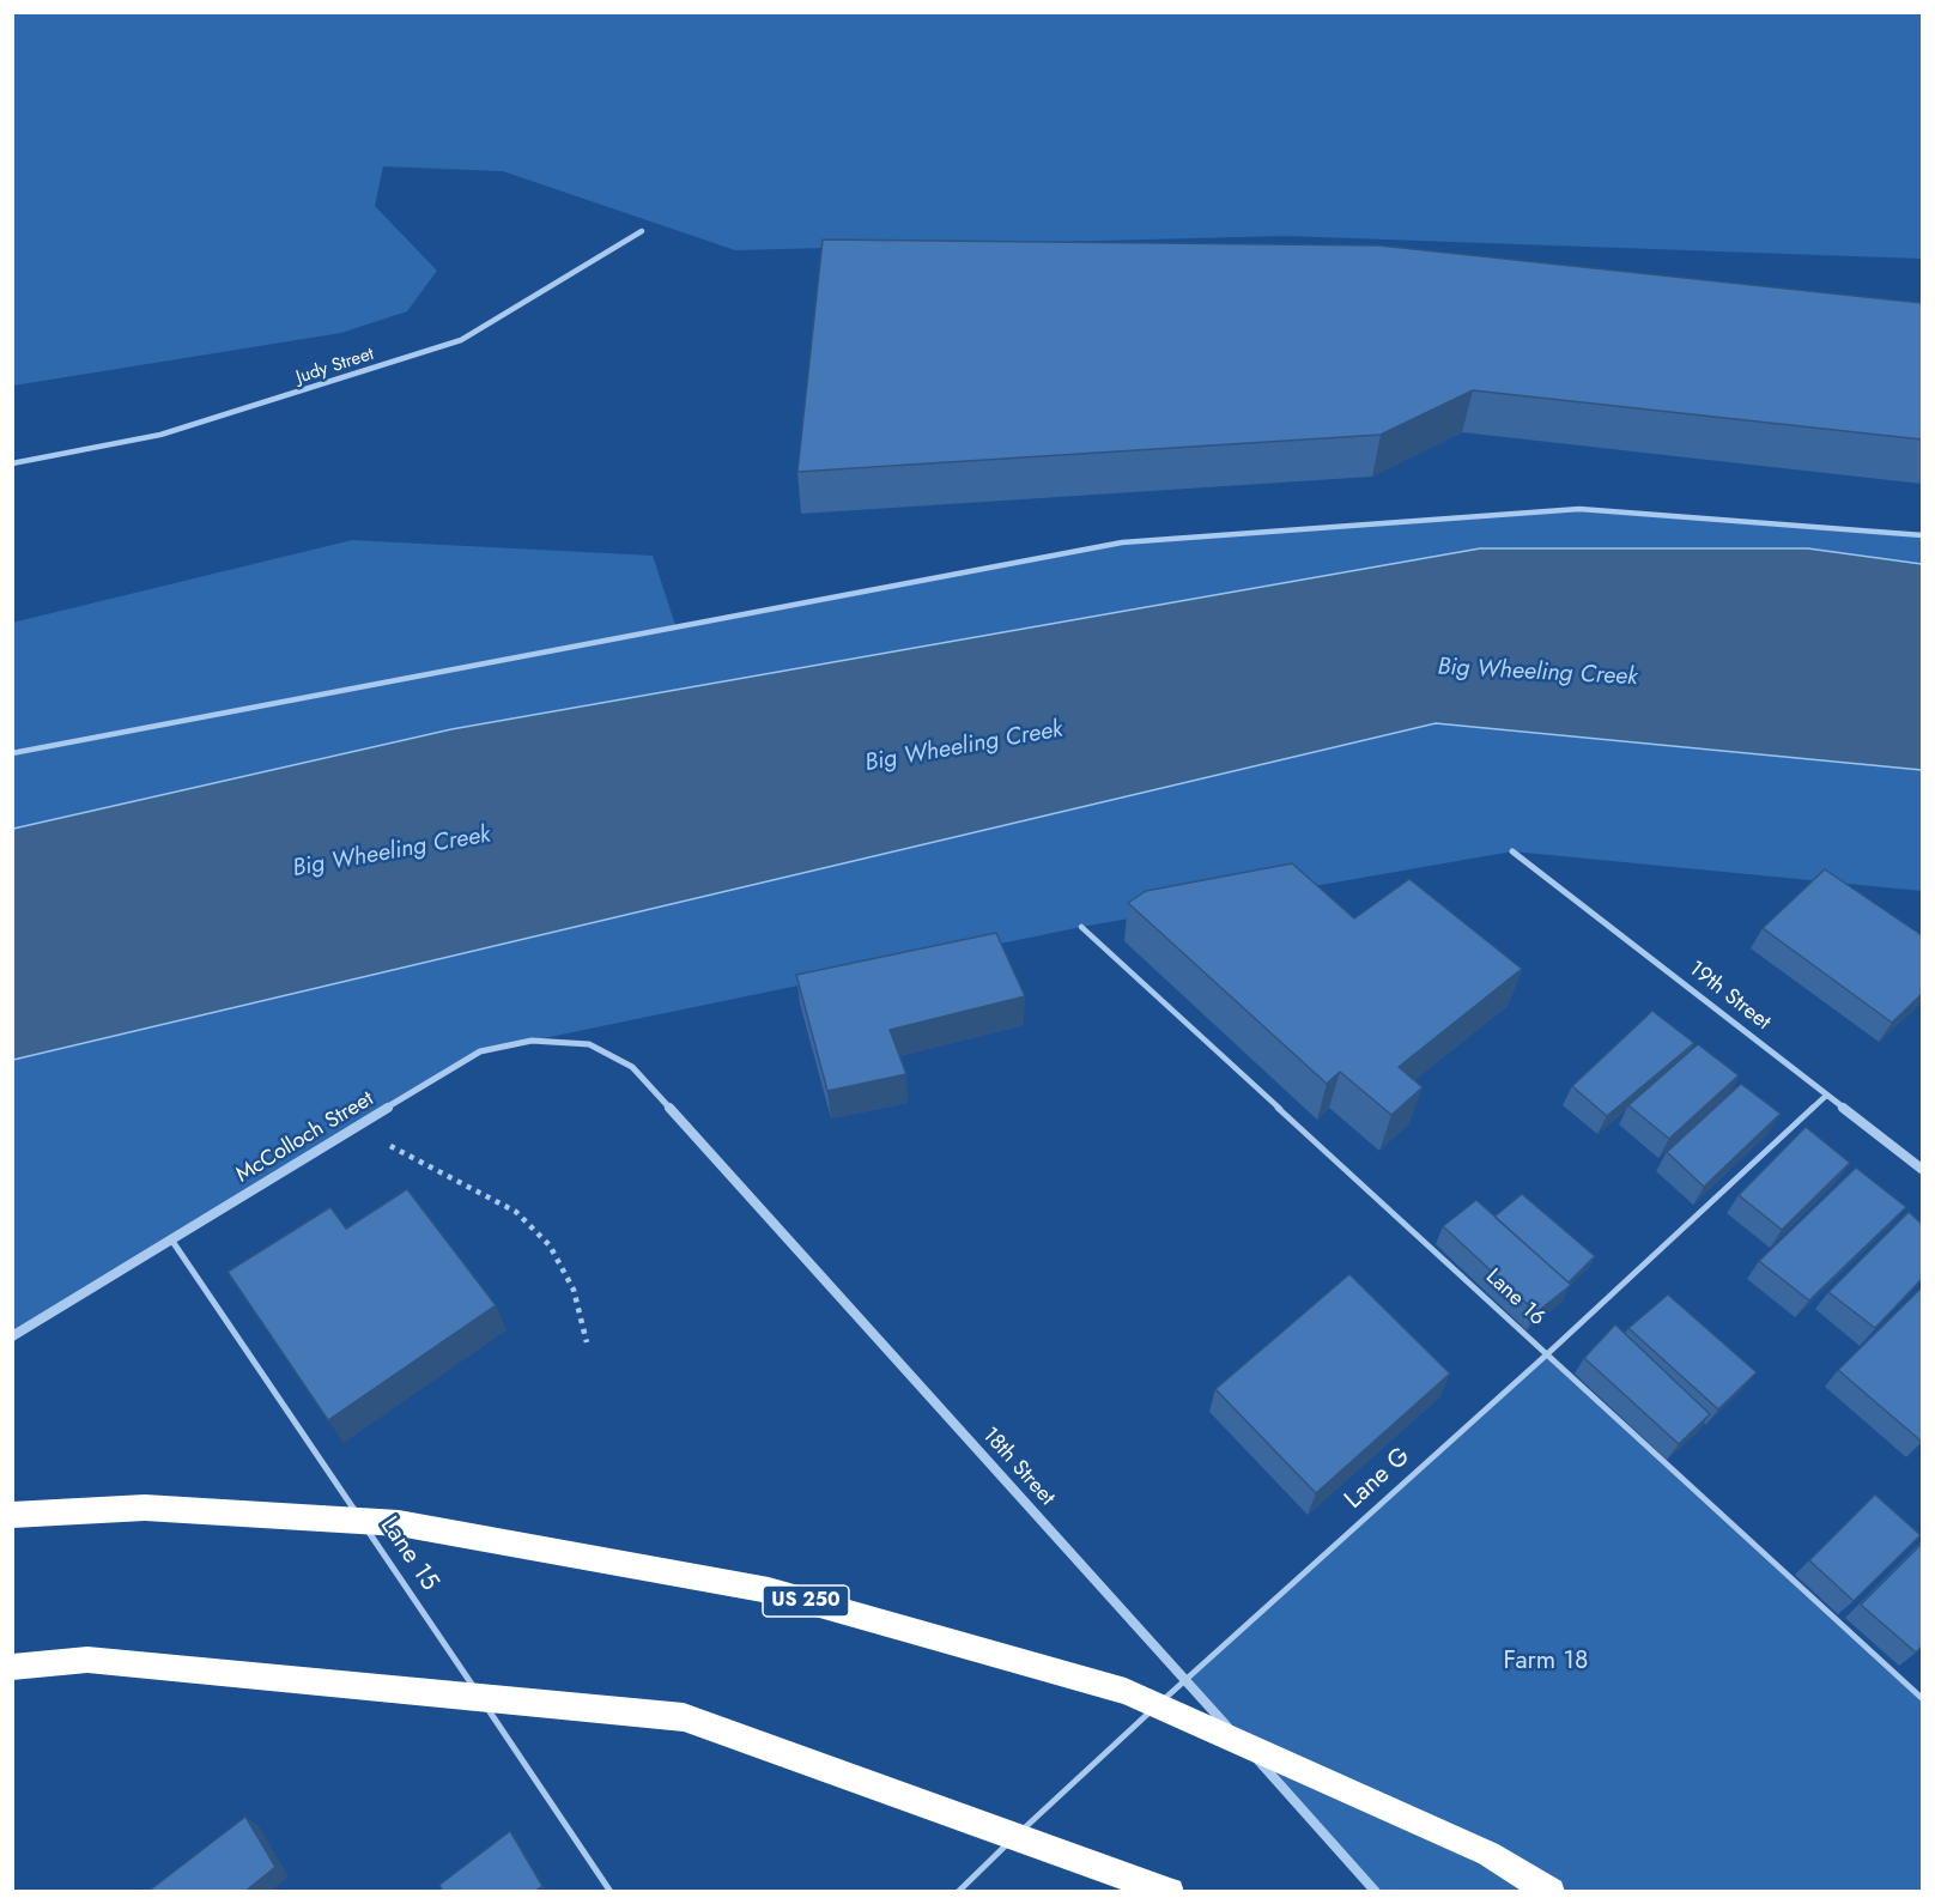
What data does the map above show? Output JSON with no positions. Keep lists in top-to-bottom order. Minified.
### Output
{"streets":{"highway":["US 250"],"street":["Judy Street","19th Street","McColloch Street","18th Street"],"lane":["Lane 16","Lane G","Lane 15"]},"crossings":[["19th Street","Lane G"],["McColloch Street","18th Street"],["McColloch Street","Lane 15"],["Lane 16","Lane G"],["18th Street","Lane G"]],"water":["Big Wheeling Creek"],"parks":["Farm 18"]}
